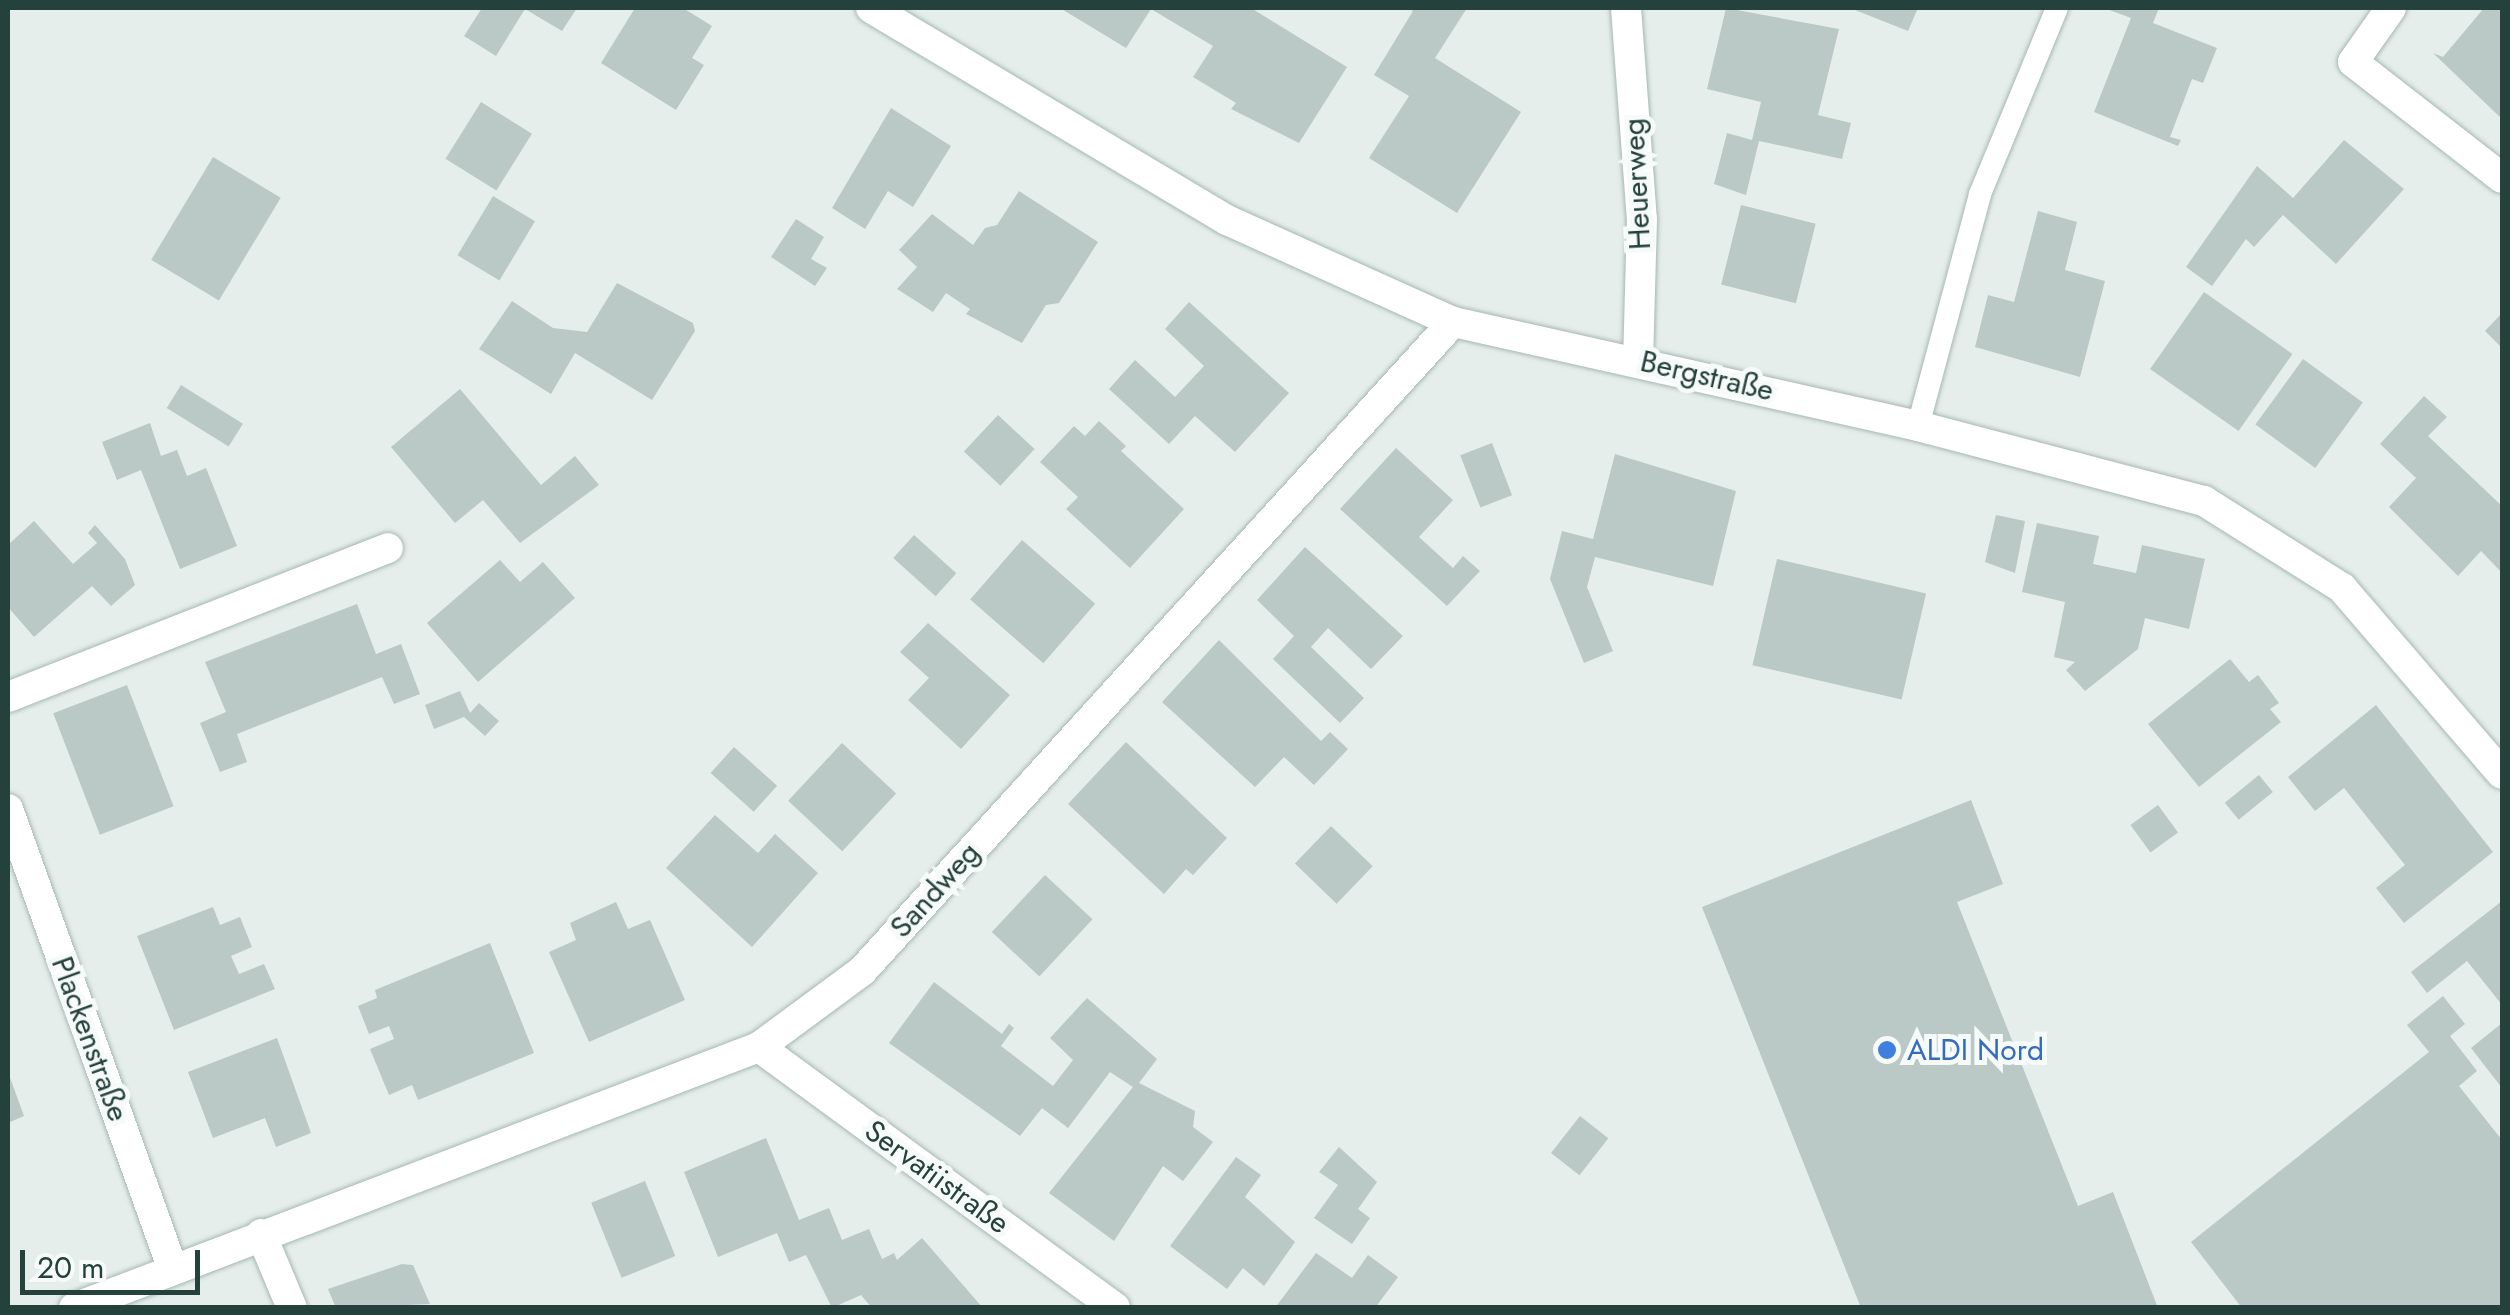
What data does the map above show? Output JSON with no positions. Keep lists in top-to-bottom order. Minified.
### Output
{"streets":{"street":["Heuerweg","Bergstraße","Sandweg","Plackenstraße","Servatiistraße"]},"crossings":[["Heuerweg","Bergstraße"],["Bergstraße","Sandweg"],["Sandweg","Plackenstraße"],["Sandweg","Servatiistraße"]],"places":["ALDI Nord"],"scale_bar":"20 m"}
